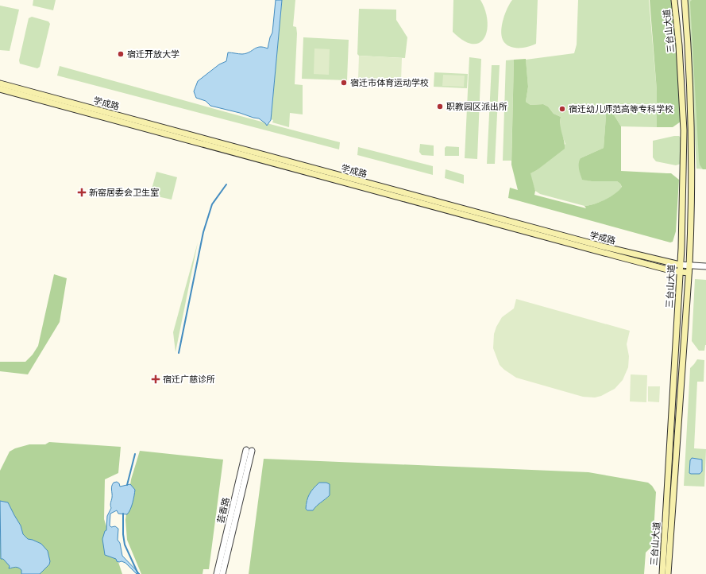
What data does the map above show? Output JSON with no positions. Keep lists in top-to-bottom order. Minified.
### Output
{"streets":{"main road":["三台山大道","学成路"],"street":["芸香路"]},"crossings":[["三台山大道","学成路"]],"places":{"other":["宿迁开放大学","宿迁市体育运动学校","职教园区派出所","宿迁幼儿师范高等专科学校"],"health":["新窑居委会卫生室","宿迁广慈诊所"]}}
